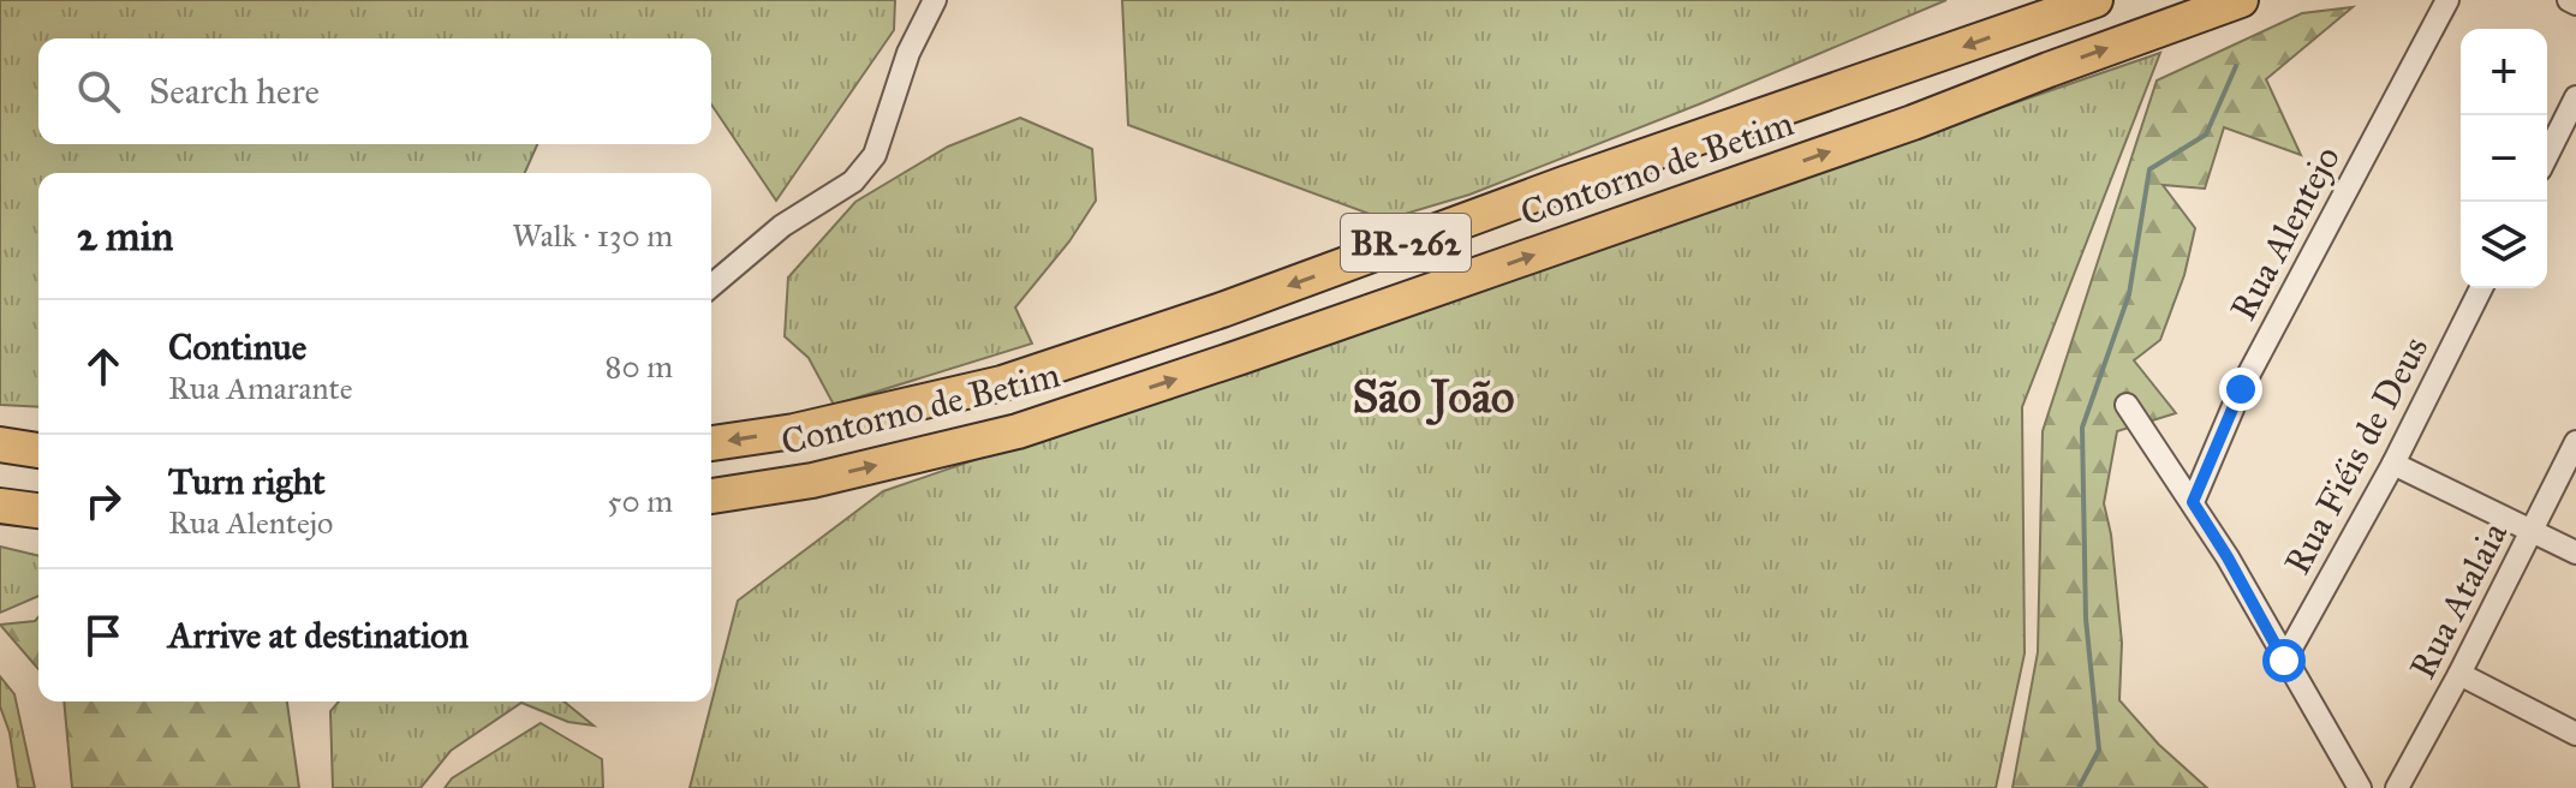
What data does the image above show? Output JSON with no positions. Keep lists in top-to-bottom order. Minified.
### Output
{"streets":{"highway":["Contorno de Betim","BR-262"],"street":["Rua Alentejo","Rua Fiéis de Deus","Rua Atalaia"]},"districts":["São João"],"page":{"map_buttons":["+","−"],"search":"Search here","heading":["2 min","Walk · 130 m"],"list":[["Continue","Rua Amarante","80 m"],["Turn right","Rua Alentejo","50 m"],"Arrive at destination"]}}
